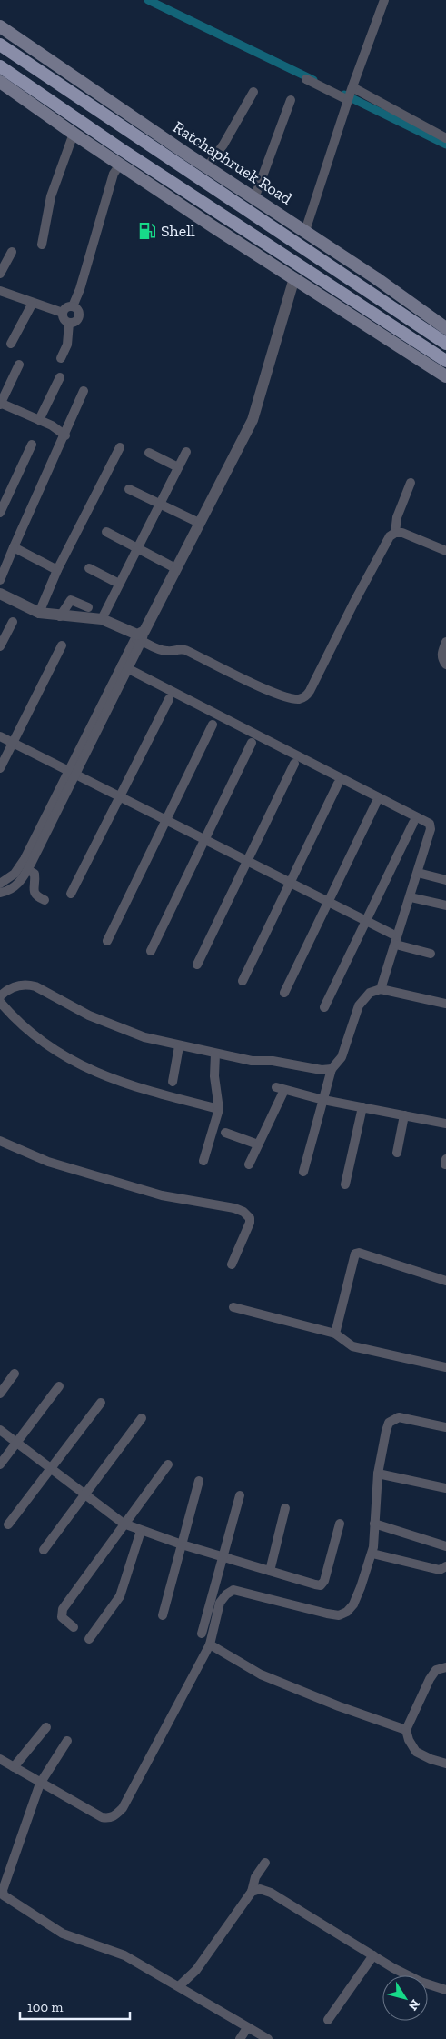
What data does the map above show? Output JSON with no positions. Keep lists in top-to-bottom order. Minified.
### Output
{"streets":{"main road":["Ratchaphruek Road"]},"places":{"fuel station":["Shell"]},"scale_bar":"100 m","north":"bottom right"}
